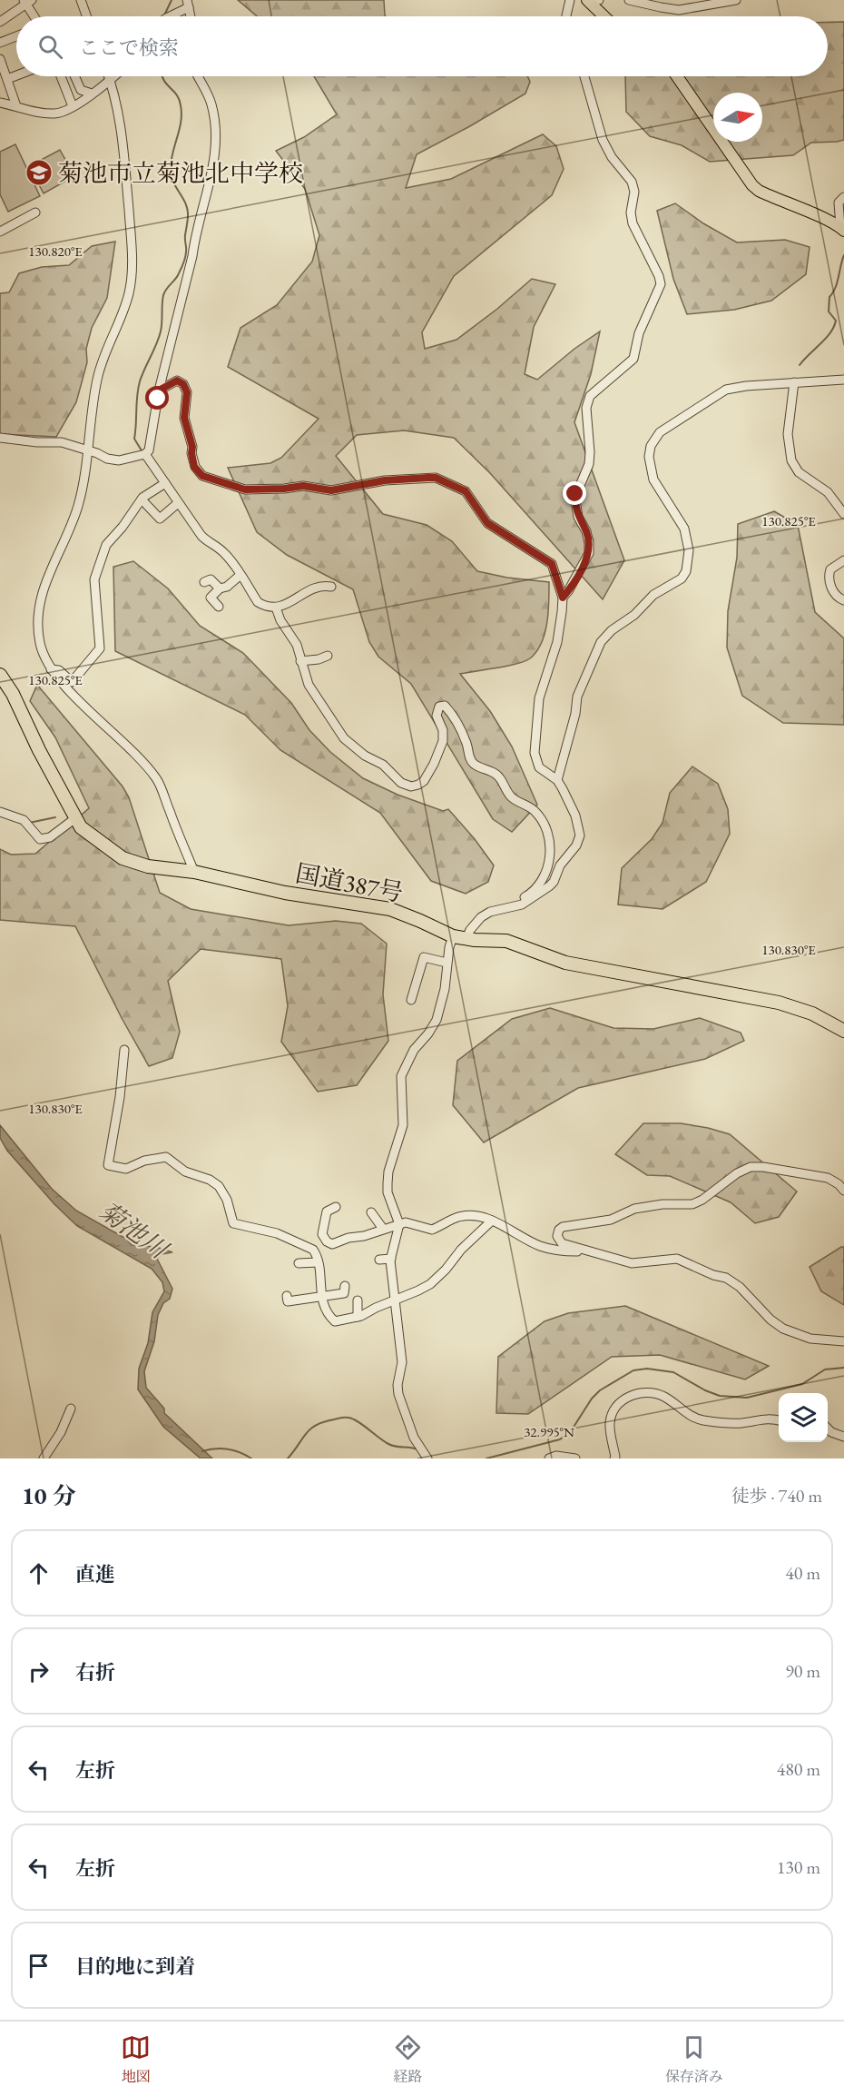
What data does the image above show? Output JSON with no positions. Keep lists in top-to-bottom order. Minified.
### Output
{"streets":{"highway":["国道387号"]},"water":["菊池川"],"places":{"school or university":["菊池市立菊池北中学校"]},"north":"right","page":{"search":"ここで検索","heading":["10 分","徒歩 · 740 m"],"list":[["直進","40 m"],["右折","90 m"],["左折","480 m"],["左折","130 m"],"目的地に到着"],"nav":["地図","経路","保存済み"]},"coordinates":["130.820°E","130.825°E","130.830°E","32.995°N"]}
